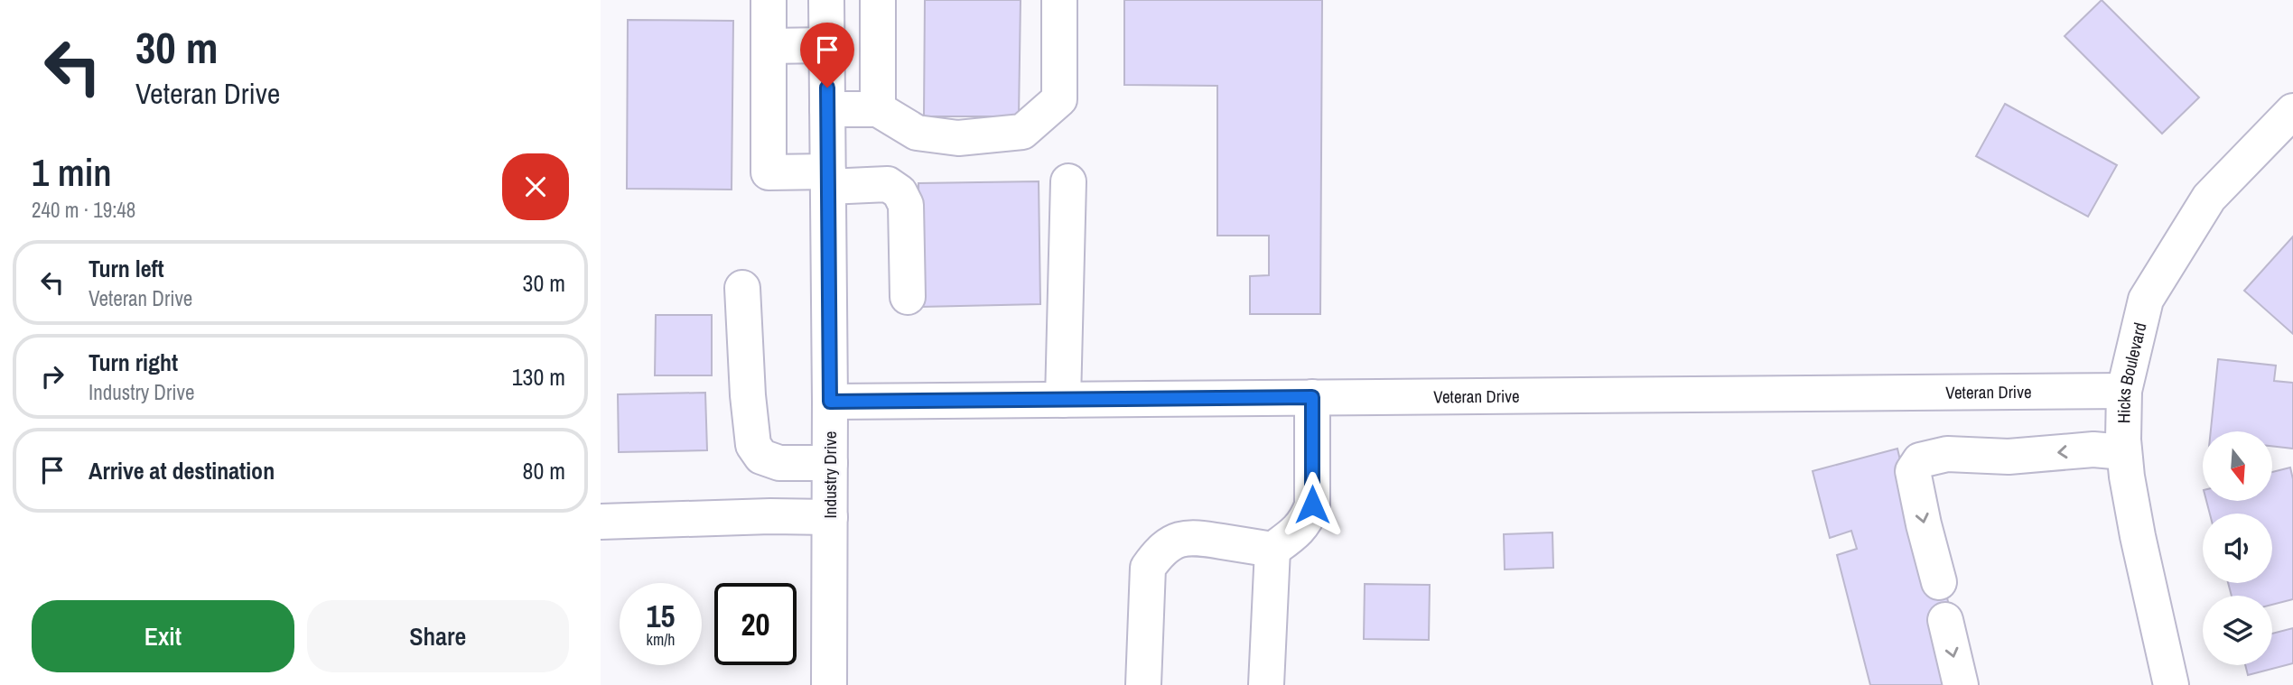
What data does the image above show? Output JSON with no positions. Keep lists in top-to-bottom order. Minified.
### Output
{"streets":{"street":["Hicks Boulevard","Veteran Drive","Industry Drive"]},"crossings":[["Hicks Boulevard","Veteran Drive"],["Veteran Drive","Industry Drive"]],"north":"bottom","page":{"turn":["30 m","Veteran Drive"],"heading":["1 min","240 m · 19:48"],"list":[{"name":"Turn left","note":"Veteran Drive","value":"30 m"},{"name":"Turn right","note":"Industry Drive","value":"130 m"},{"name":"Arrive at destination","value":"80 m"}],"speed":"15 km/h","limit":"20","buttons":["Exit","Share"]}}
